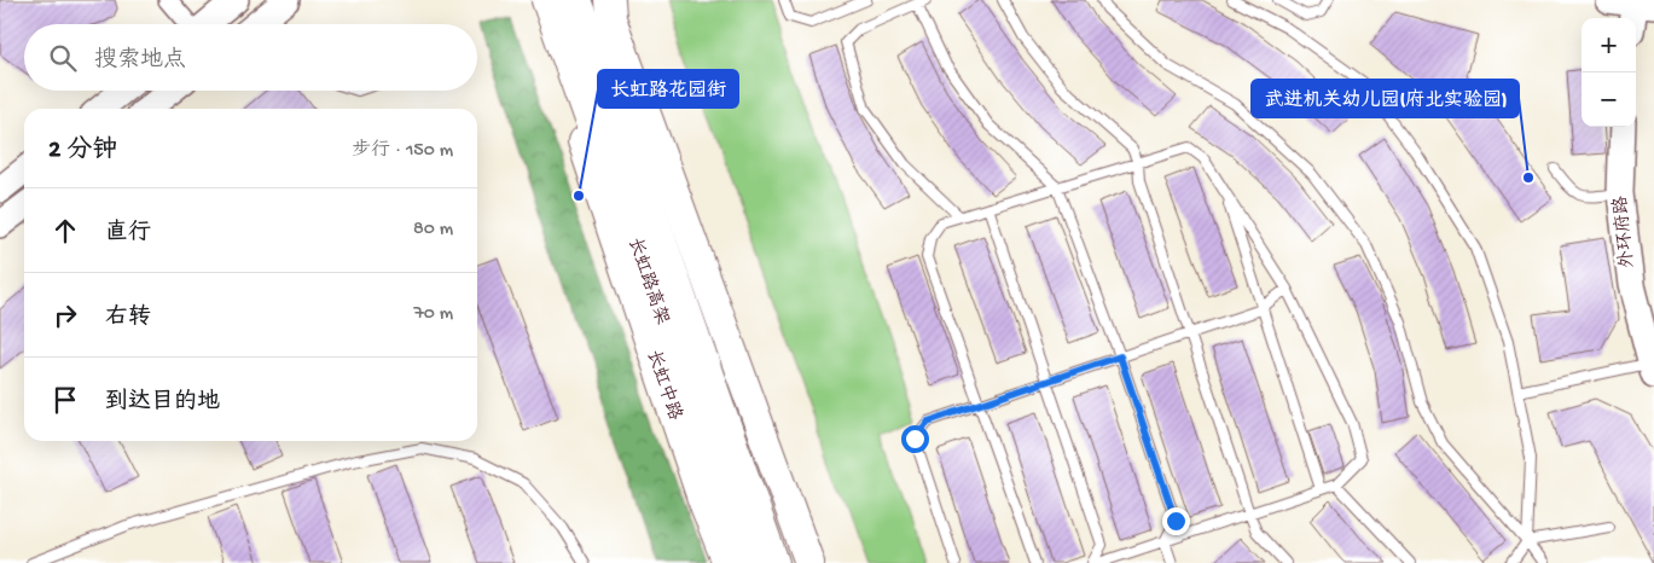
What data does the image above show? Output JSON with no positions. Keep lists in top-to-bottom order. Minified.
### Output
{"streets":{"highway":["长虹路高架"],"main road":["外环府路","长虹中路"]},"places":["武进机关幼儿园(府北实验园)","长虹路花园街"],"page":{"map_buttons":["+","−"],"search":"搜索地点","heading":["2 分钟","步行 · 150 m"],"list":[["直行","80 m"],["右转","70 m"],"到达目的地"]}}
